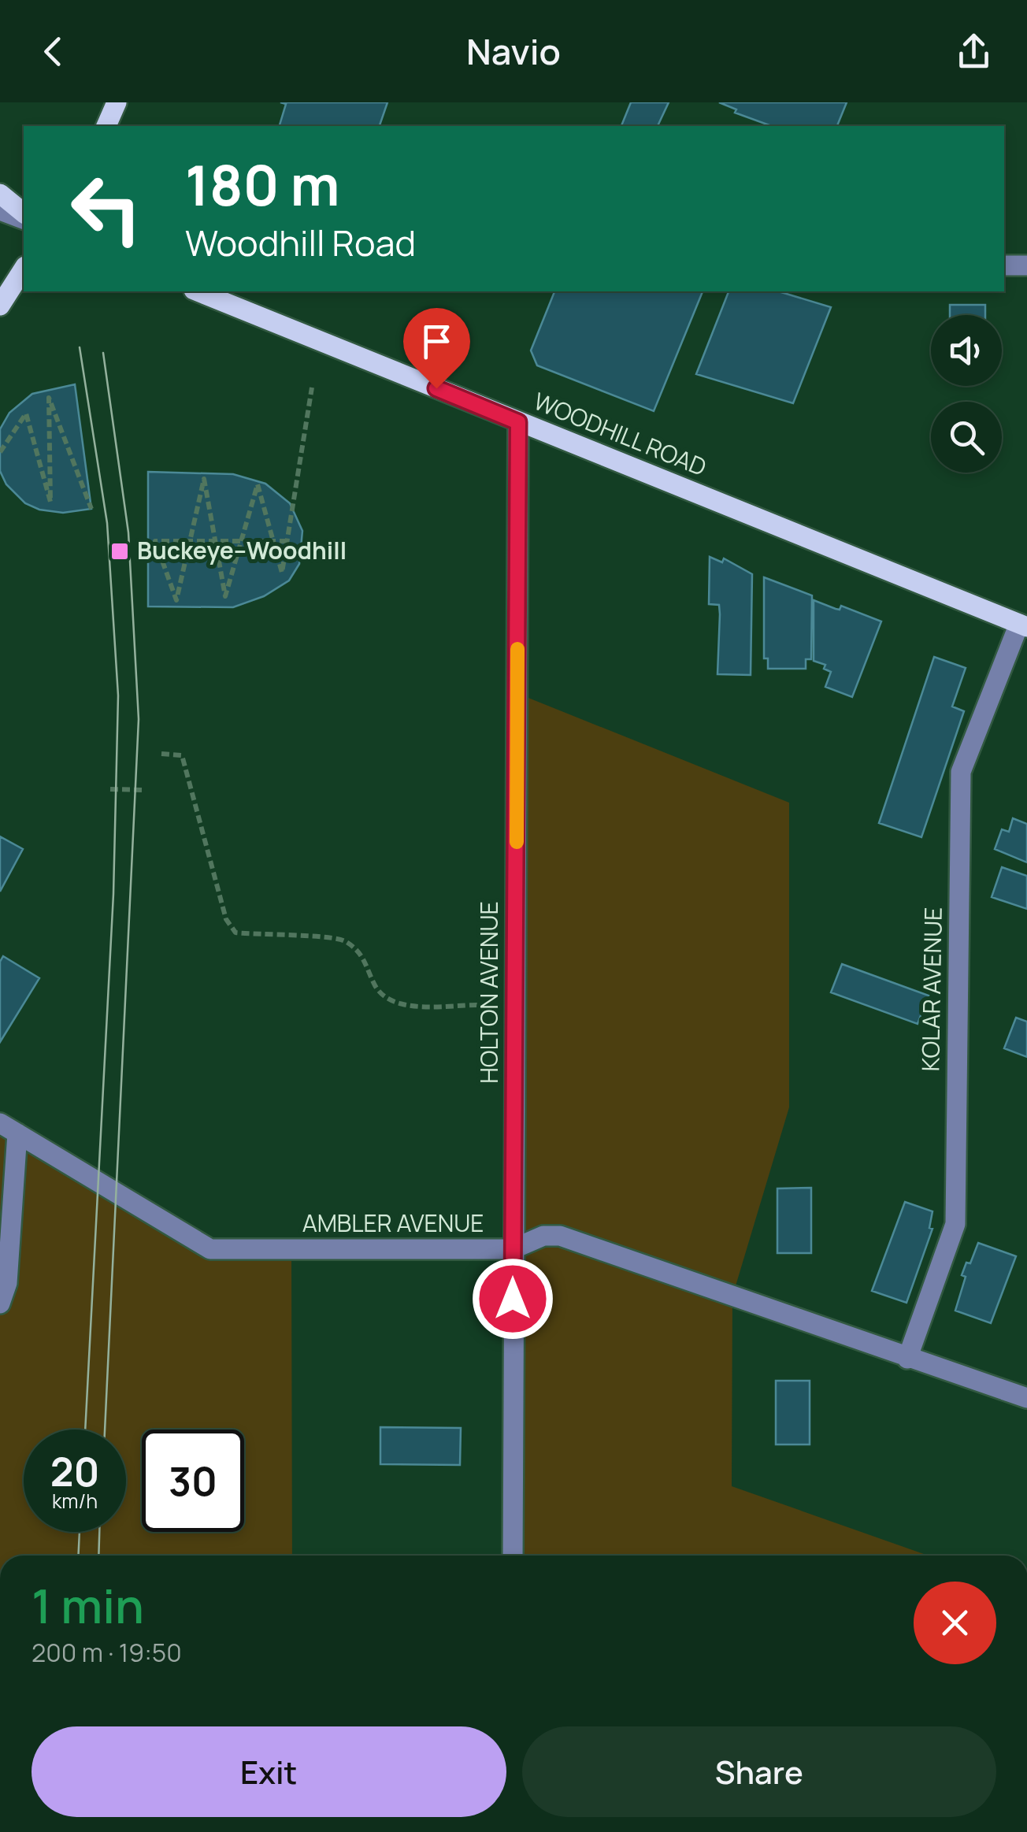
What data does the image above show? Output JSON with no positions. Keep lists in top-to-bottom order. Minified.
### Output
{"streets":{"main road":["WOODHILL ROAD"],"street":["KOLAR AVENUE","HOLTON AVENUE","AMBLER AVENUE"]},"crossings":[["WOODHILL ROAD","KOLAR AVENUE"],["WOODHILL ROAD","HOLTON AVENUE"],["KOLAR AVENUE","AMBLER AVENUE"],["HOLTON AVENUE","AMBLER AVENUE"]],"places":{"transit":["Buckeye–Woodhill"]},"page":{"header":"Navio","turn":["180 m","Woodhill Road"],"speed":"20 km/h","limit":"30","heading":["1 min","200 m · 19:50"],"buttons":["Exit","Share"]}}
